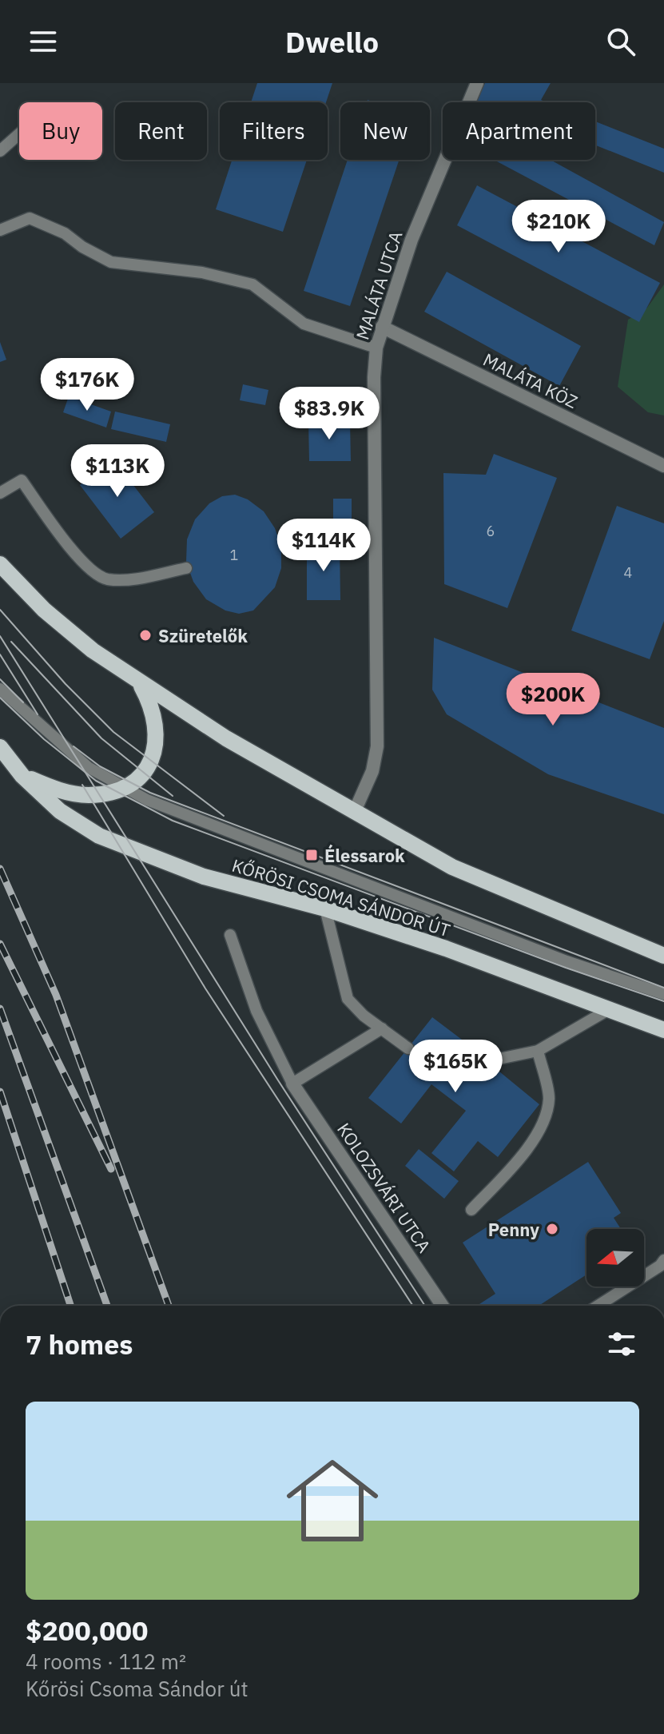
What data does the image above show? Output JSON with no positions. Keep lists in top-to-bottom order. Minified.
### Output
{"streets":{"main road":["KŐRÖSI CSOMA SÁNDOR ÚT"],"street":["MALÁTA UTCA","MALÁTA KÖZ","KOLOZSVÁRI UTCA"]},"crossings":[["MALÁTA UTCA","MALÁTA KÖZ"]],"places":{"other":["Szüretelők","Penny"],"transit":["Élessarok"]},"house_numbers":["6","1","4"],"north":"left","page":{"header":"Dwello","chip":["Buy","Rent","Filters","New","Apartment"],"price":["$210K","$176K","$83.9K","$113K","$114K","$200K","$165K"],"heading":"7 homes","list":[{"name":"$200,000","note":"4 rooms · 112 m² · Kőrösi Csoma Sándor út"}]}}
